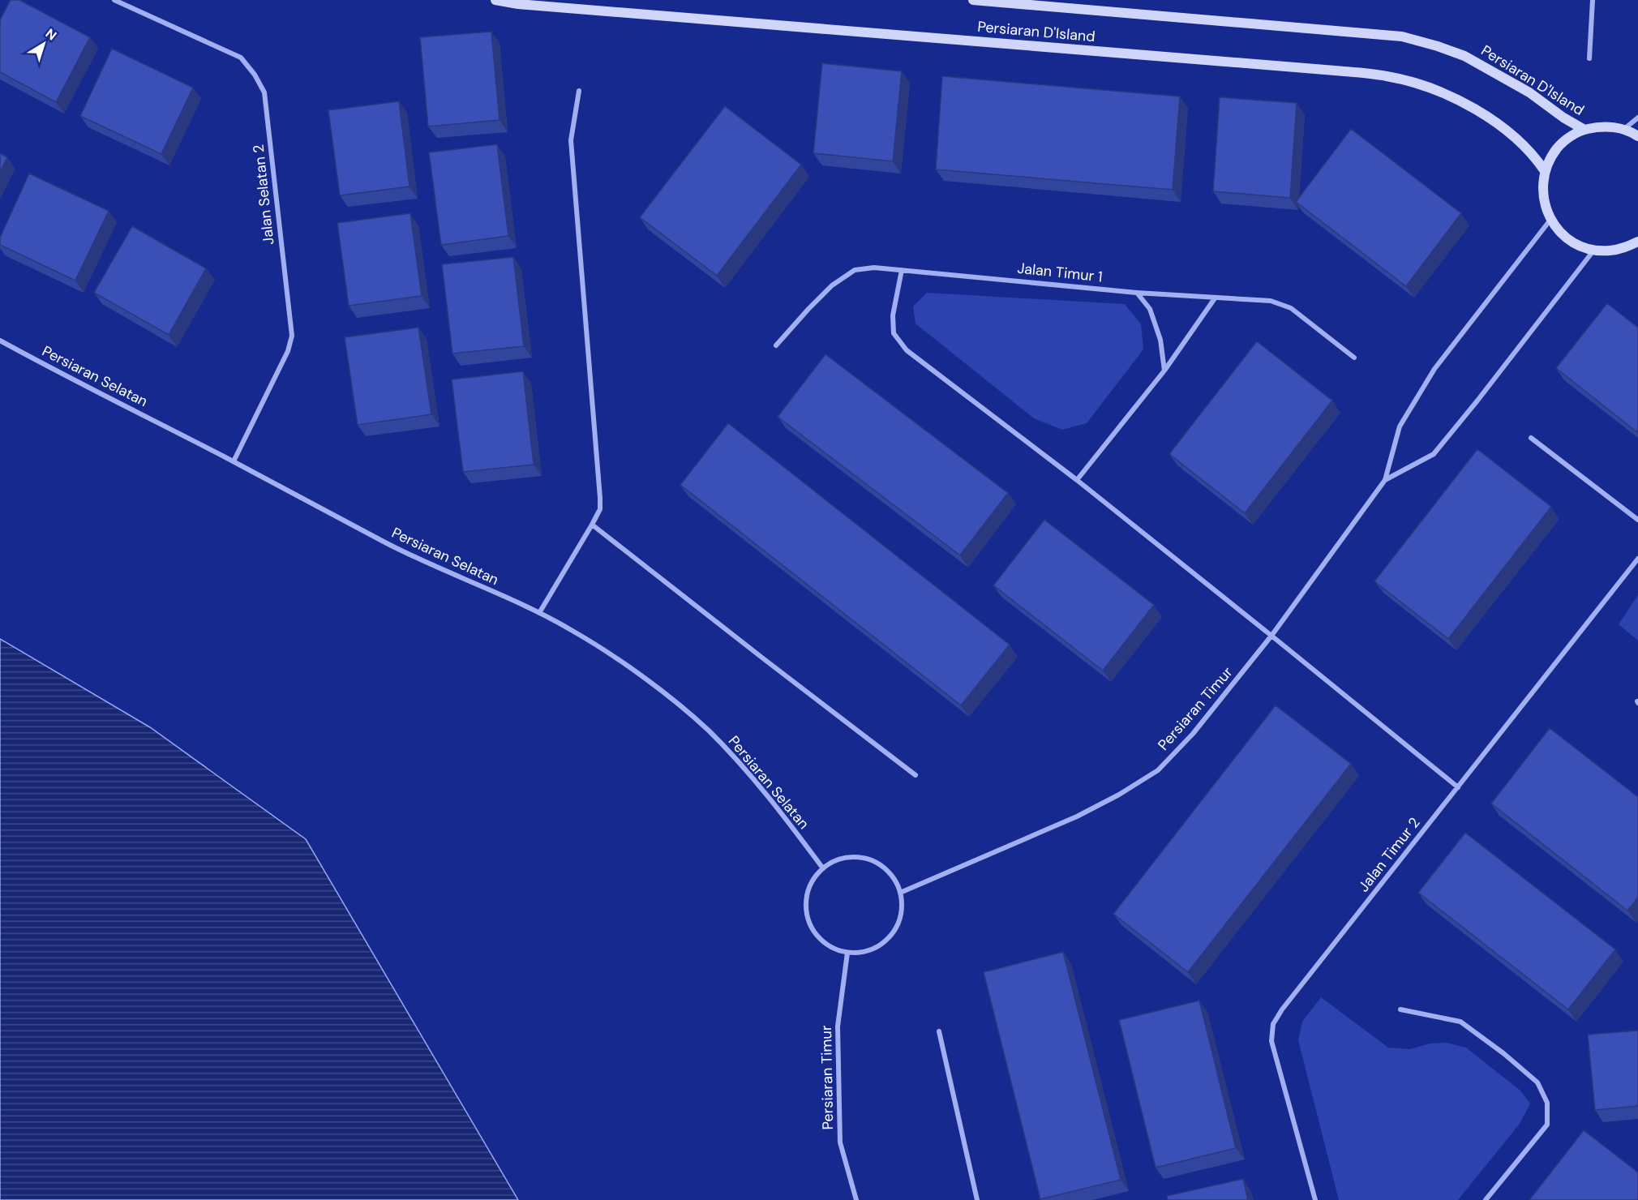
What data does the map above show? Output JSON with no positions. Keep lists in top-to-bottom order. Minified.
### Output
{"streets":{"street":["Persiaran D'Island","Jalan Selatan 2","Jalan Timur 1","Persiaran Selatan","Persiaran Timur","Jalan Timur 2"]},"crossings":[["Jalan Selatan 2","Persiaran Selatan"],["Persiaran Selatan","Persiaran Timur"]],"north":"top right"}
